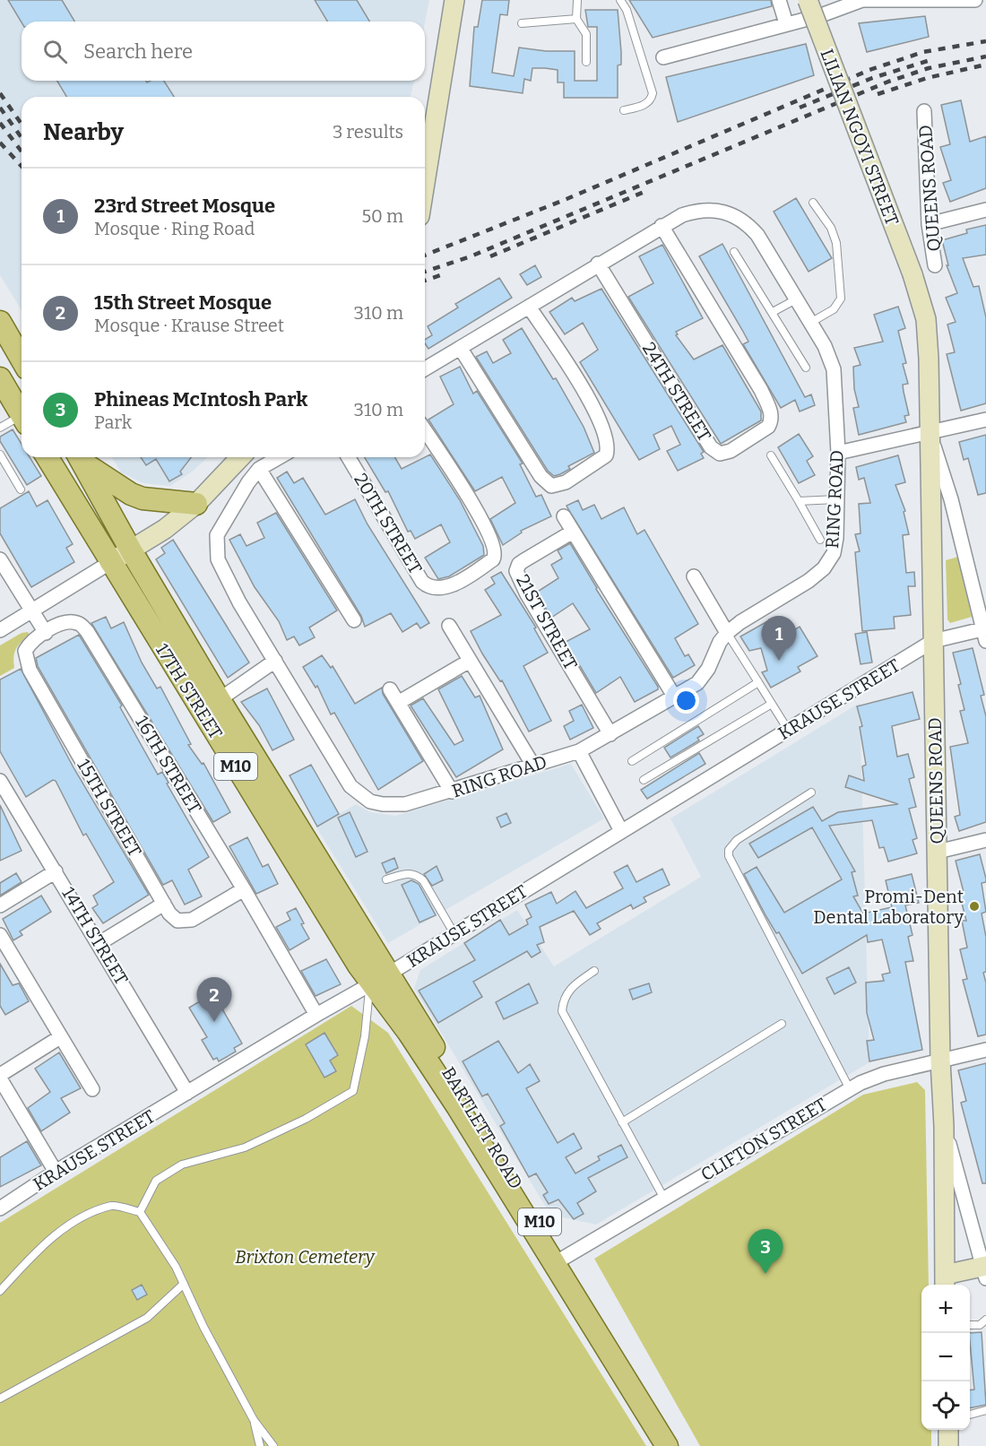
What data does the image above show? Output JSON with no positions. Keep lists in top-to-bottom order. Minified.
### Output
{"streets":{"main road":["17TH STREET","M10","BARTLETT ROAD"],"street":["LILIAN NGOYI STREET","QUEENS ROAD","24TH STREET","RING ROAD","20TH STREET","21ST STREET","KRAUSE STREET","16TH STREET","15TH STREET","14TH STREET","CLIFTON STREET"]},"crossings":[["LILIAN NGOYI STREET","QUEENS ROAD"],["QUEENS ROAD","KRAUSE STREET"],["QUEENS ROAD","CLIFTON STREET"],["24TH STREET","RING ROAD"],["RING ROAD","21ST STREET"],["17TH STREET","KRAUSE STREET"],["17TH STREET","BARTLETT ROAD"],["KRAUSE STREET","16TH STREET"],["KRAUSE STREET","14TH STREET"],["KRAUSE STREET","BARTLETT ROAD"],["16TH STREET","15TH STREET"],["BARTLETT ROAD","CLIFTON STREET"]],"parks":["Brixton Cemetery"],"places":["Promi-Dent Dental Laboratory"],"page":{"search":"Search here","heading":["Nearby","3 results"],"list":[{"mark":"1","name":"23rd Street Mosque","note":"Mosque · Ring Road","value":"50 m"},{"mark":"2","name":"15th Street Mosque","note":"Mosque · Krause Street","value":"310 m"},{"mark":"3","name":"Phineas McIntosh Park","note":"Park","value":"310 m"}],"pins":["1","2","3"],"map_buttons":["+","−"]}}
